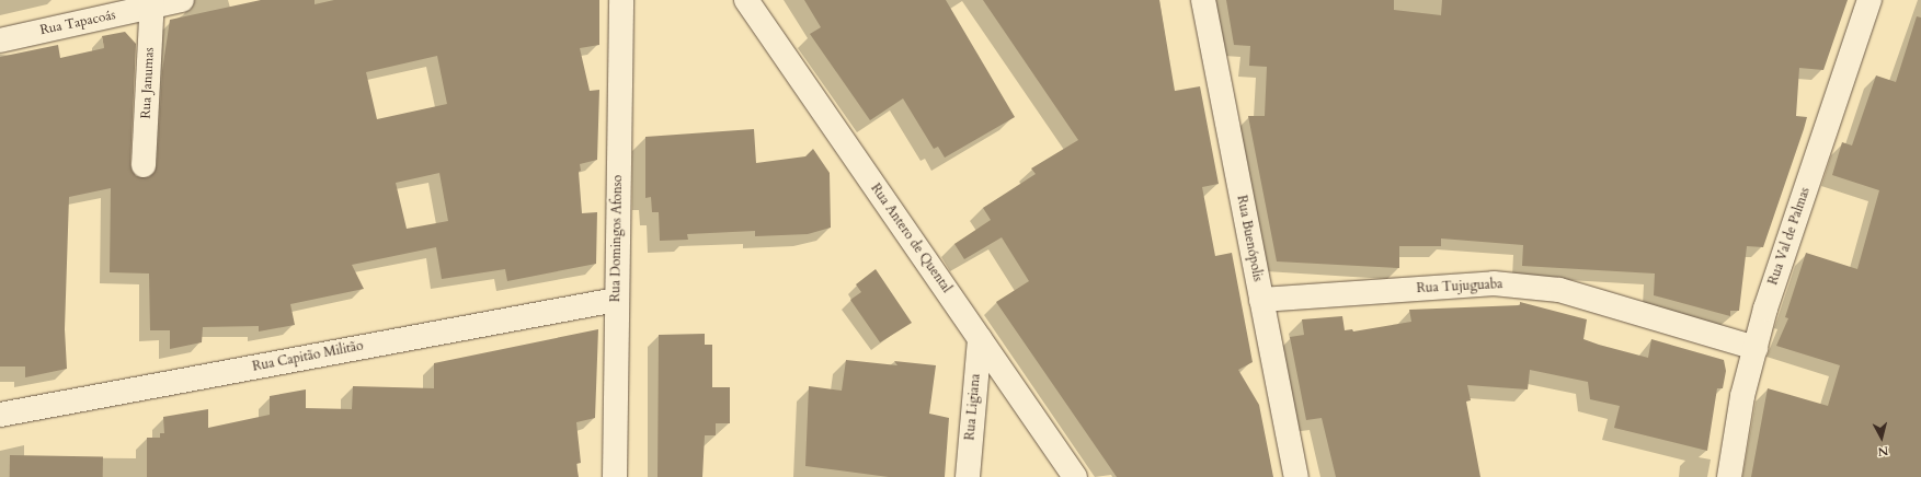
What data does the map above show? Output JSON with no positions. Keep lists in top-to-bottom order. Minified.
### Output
{"streets":{"street":["Rua Tapacoás","Rua Janumas","Rua Val de Palmas","Rua Domingos Afonso","Rua Antero de Quental","Rua Buenópolis","Rua Tujuguaba","Rua Capitão Militão","Rua Ligiana"]},"crossings":[["Rua Tapacoás","Rua Janumas"],["Rua Val de Palmas","Rua Tujuguaba"],["Rua Domingos Afonso","Rua Capitão Militão"],["Rua Antero de Quental","Rua Ligiana"],["Rua Buenópolis","Rua Tujuguaba"]],"north":"bottom"}
